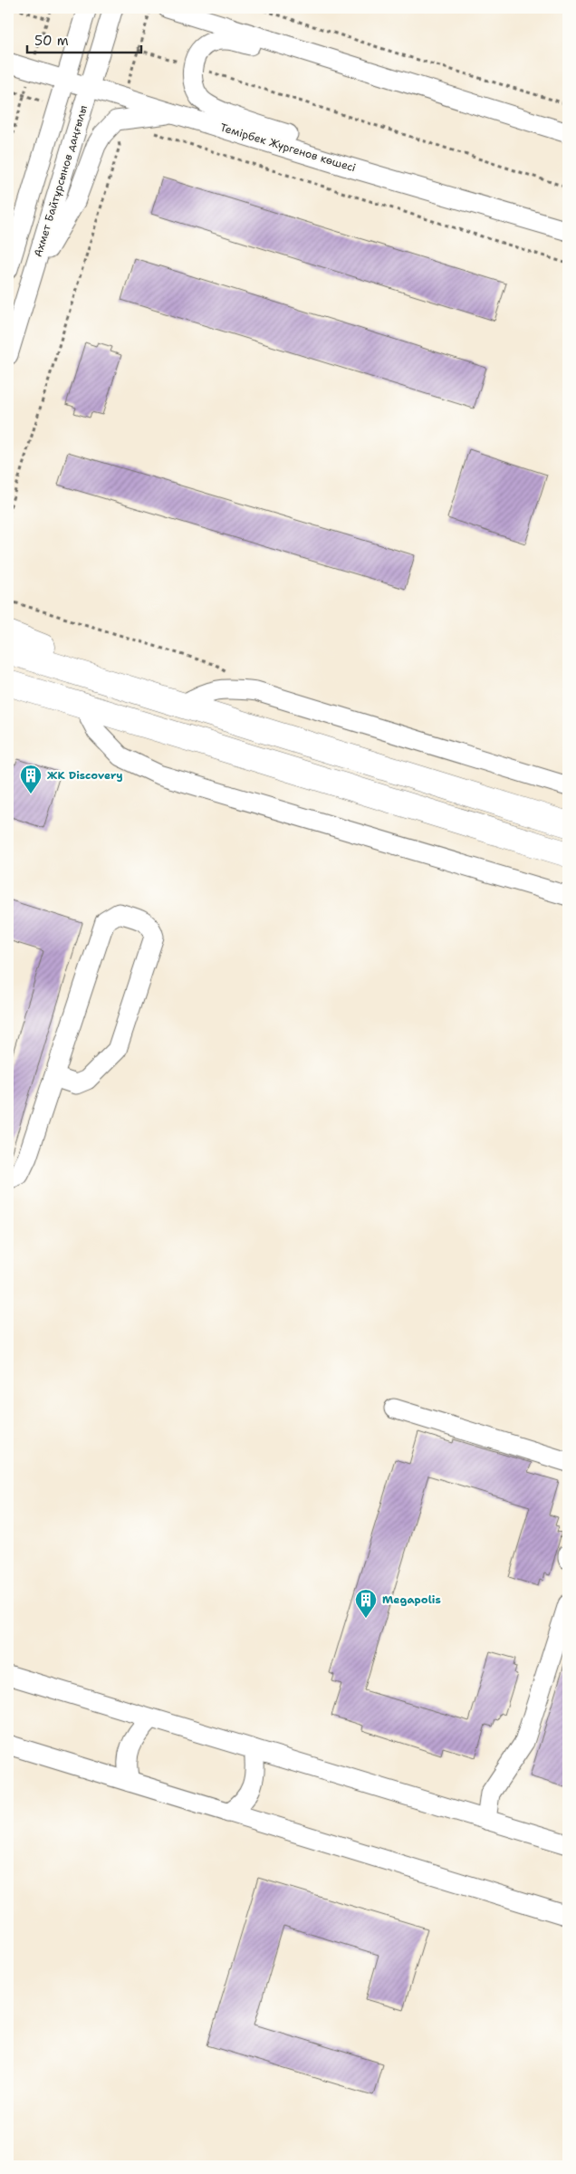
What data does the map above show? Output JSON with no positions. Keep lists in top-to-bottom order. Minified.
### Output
{"streets":{"street":["Темірбек Жүргенов көшесі","Ахмет Байтұрсынов даңғылы"]},"crossings":[["Темірбек Жүргенов көшесі","Ахмет Байтұрсынов даңғылы"]],"places":{"building":["ЖК Discovery","Megapolis"]},"scale_bar":"50 m"}
